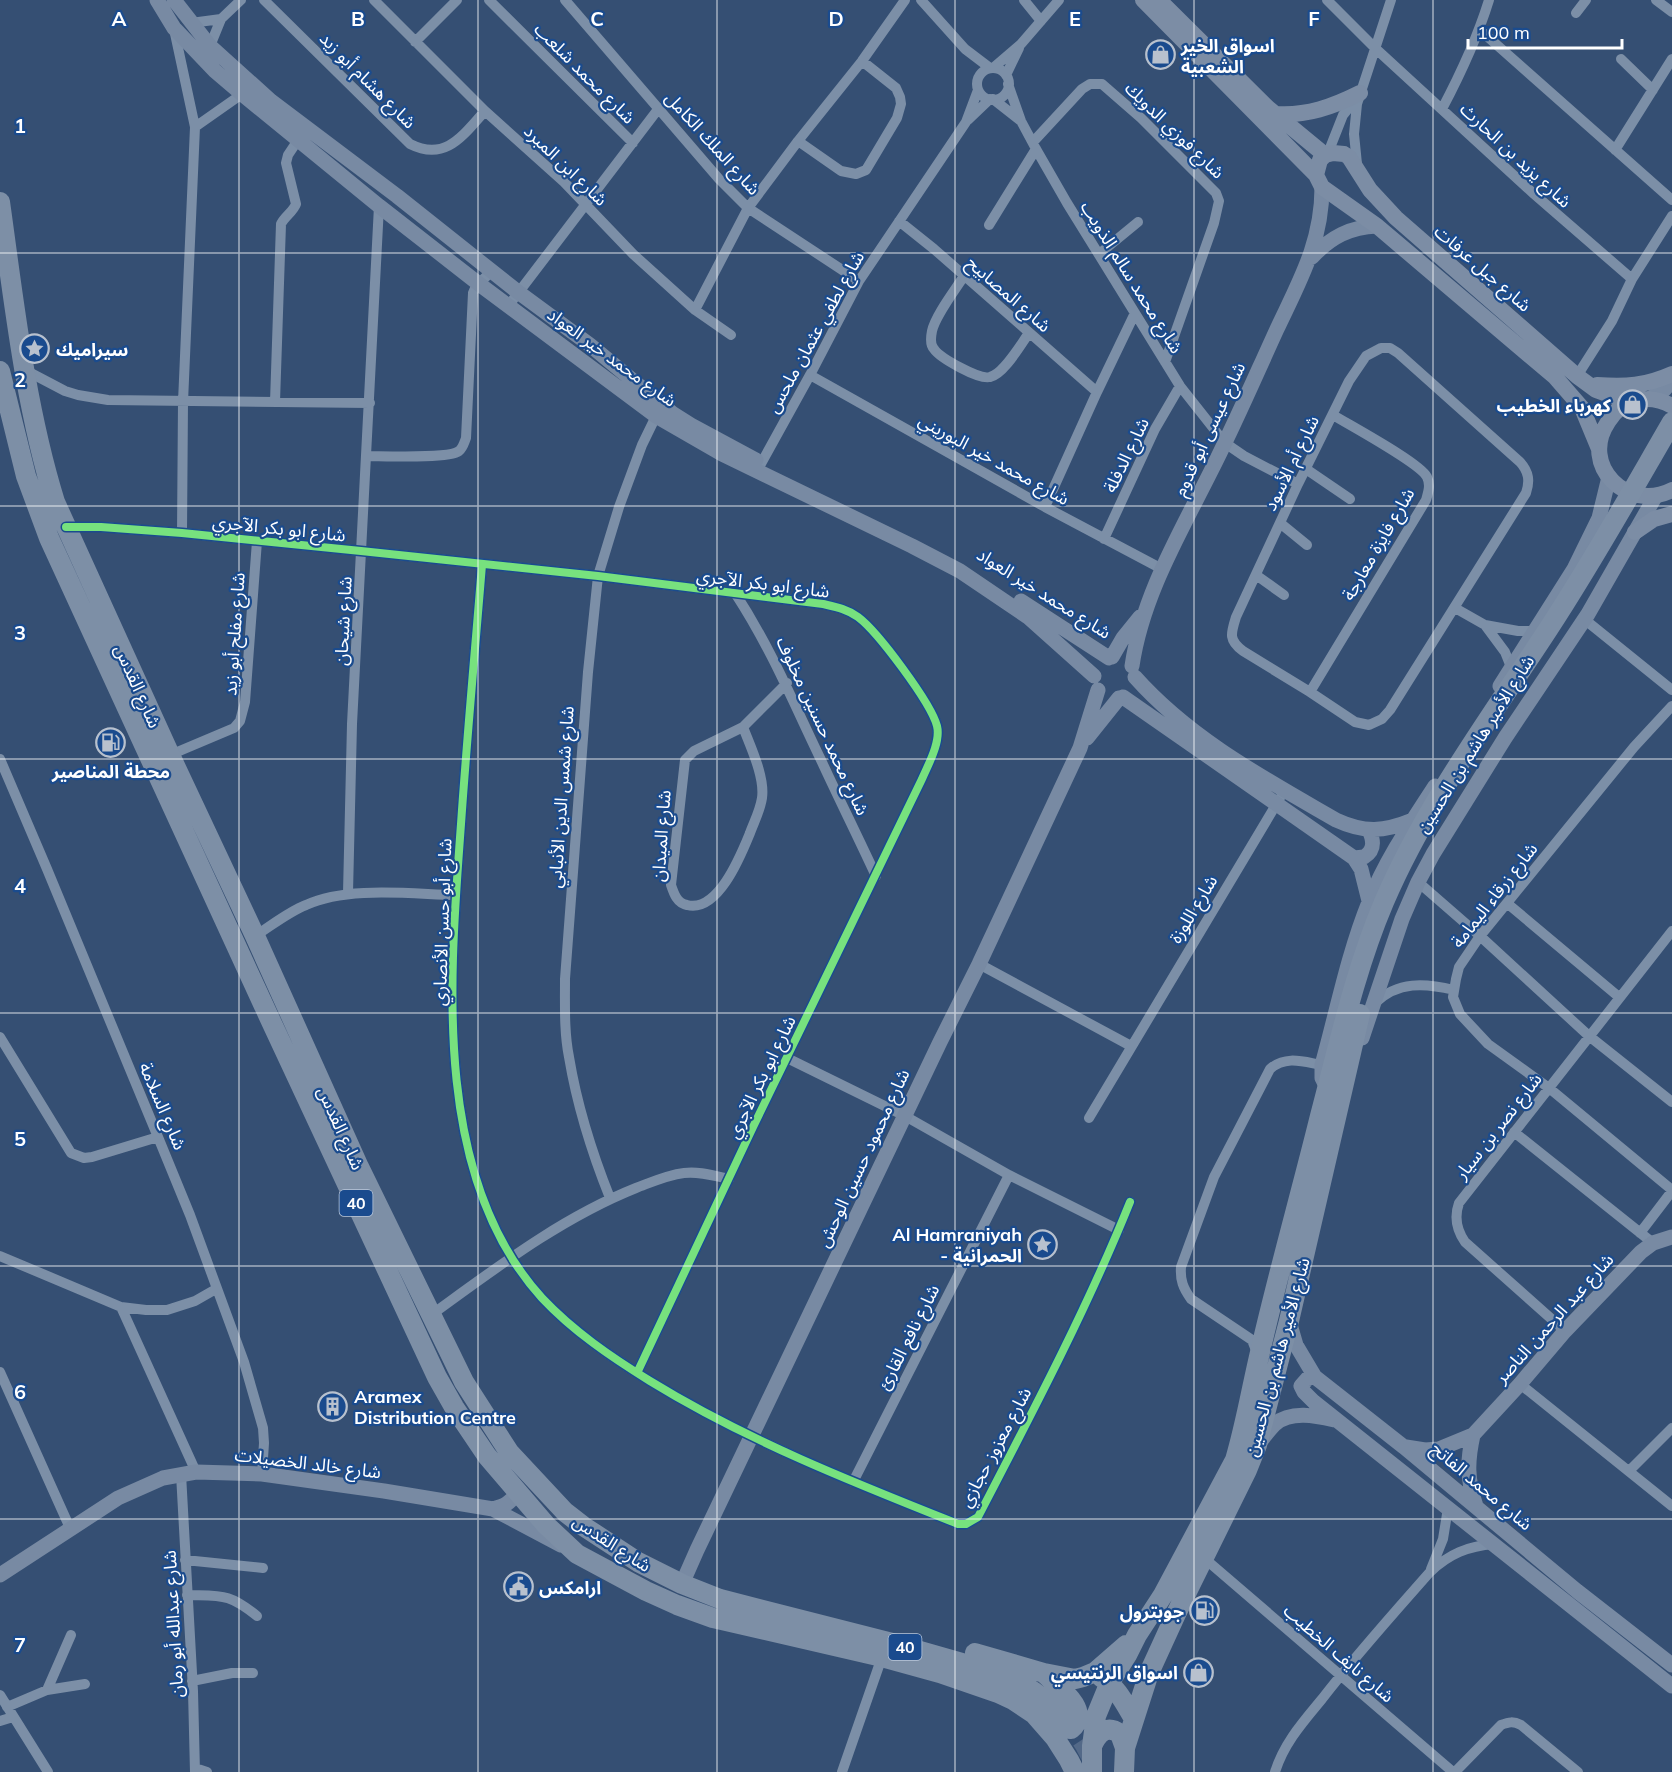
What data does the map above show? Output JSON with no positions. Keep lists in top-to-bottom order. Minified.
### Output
{"streets":{"highway":["شارع القدس","شارع الأمير هاشم بن الحسين","40"],"main road":["شارع جبل عرفات"],"street":["شارع محمد شلعب","شارع هشام أبو زيد","شارع فوزي الدويك","شارع الملك الكامل","شارع يزيد بن الحارث","شارع ابن المبرد","شارع محمد سالم الذويب","شارع المصابيح","شارع لطفي عثمان ملحس","شارع محمد خير العواد","شارع عيسى أبو قدوم","شارع الدفلة","شارع محمد خير البوريني","شارع أم الأسود","شارع ابو بكر الآجري","شارع فايزة معارجة","شارع شيحان","شارع مفلح أبو زيد","شارع محمد حسنين مخلوف","شارع شمس الدين الأنبابي","شارع الميدان","شارع زرقاء اليمامة","شارع اللوزة","شارع أبو حسن الأنصاري","شارع السلامة","شارع نصر بن سيار","شارع محمود حسين الوحش","شارع عبد الرحمن الناصر","شارع نافع القارئ","شارع معزوز حجازي","شارع خالد الخصيلات","شارع محمد الفاتح","شارع عبدالله أبو رمان","شارع نايف الخطيب"]},"crossings":[["شارع هشام أبو زيد","شارع ابن المبرد"],["شارع فوزي الدويك","شارع محمد سالم الذويب"],["شارع الملك الكامل","شارع لطفي عثمان ملحس"],["شارع جبل عرفات","شارع عيسى أبو قدوم"],["شارع جبل عرفات","شارع الأمير هاشم بن الحسين"],["شارع محمد سالم الذويب","شارع لطفي عثمان ملحس"],["شارع محمد سالم الذويب","شارع عيسى أبو قدوم"],["شارع محمد سالم الذويب","شارع الدفلة"],["شارع محمد سالم الذويب","شارع أم الأسود"],["شارع المصابيح","شارع لطفي عثمان ملحس"],["شارع لطفي عثمان ملحس","شارع محمد خير العواد"],["شارع لطفي عثمان ملحس","شارع محمد خير البوريني"],["شارع محمد خير العواد","شارع عيسى أبو قدوم"],["شارع محمد خير العواد","شارع شيحان"],["شارع محمد خير العواد","شارع شمس الدين الأنبابي"],["شارع محمد خير العواد","شارع محمود حسين الوحش"],["شارع عيسى أبو قدوم","شارع محمد خير البوريني"],["شارع عيسى أبو قدوم","شارع محمود حسين الوحش"],["شارع الدفلة","شارع محمد خير البوريني"],["شارع أم الأسود","شارع فايزة معارجة"],["شارع ابو بكر الآجري","شارع شيحان"],["شارع ابو بكر الآجري","شارع مفلح أبو زيد"],["شارع ابو بكر الآجري","شارع القدس"],["شارع ابو بكر الآجري","شارع محمد حسنين مخلوف"],["شارع ابو بكر الآجري","شارع شمس الدين الأنبابي"],["شارع ابو بكر الآجري","شارع أبو حسن الأنصاري"],["شارع مفلح أبو زيد","شارع القدس"],["شارع القدس","شارع محمود حسين الوحش"],["شارع القدس","شارع خالد الخصيلات"],["شارع محمد حسنين مخلوف","شارع الميدان"],["شارع الأمير هاشم بن الحسين","شارع محمد الفاتح"],["شارع الأمير هاشم بن الحسين","شارع نايف الخطيب"],["شارع أبو حسن الأنصاري","شارع محمود حسين الوحش"],["شارع أبو حسن الأنصاري","شارع معزوز حجازي"],["شارع السلامة","شارع خالد الخصيلات"],["شارع نصر بن سيار","شارع عبد الرحمن الناصر"],["شارع محمود حسين الوحش","شارع معزوز حجازي"],["شارع عبد الرحمن الناصر","شارع محمد الفاتح"],["شارع نافع القارئ","شارع معزوز حجازي"],["شارع خالد الخصيلات","شارع عبدالله أبو رمان"]],"places":{"shop":["اسواق الخير الشعبية","كهرباء الخطيب","اسواق الرنتيسي"],"place":["سيراميك","Al Hamraniyah - الحمرانية"],"fuel station":["محطة المناصير","جوبترول"],"building":["Aramex Distribution Centre"],"public building":["ارامكس"]},"scale_bar":"100 m","grid":{"columns":["A","B","C","D","E","F"],"rows":["1","2","3","4","5","6","7"]}}
